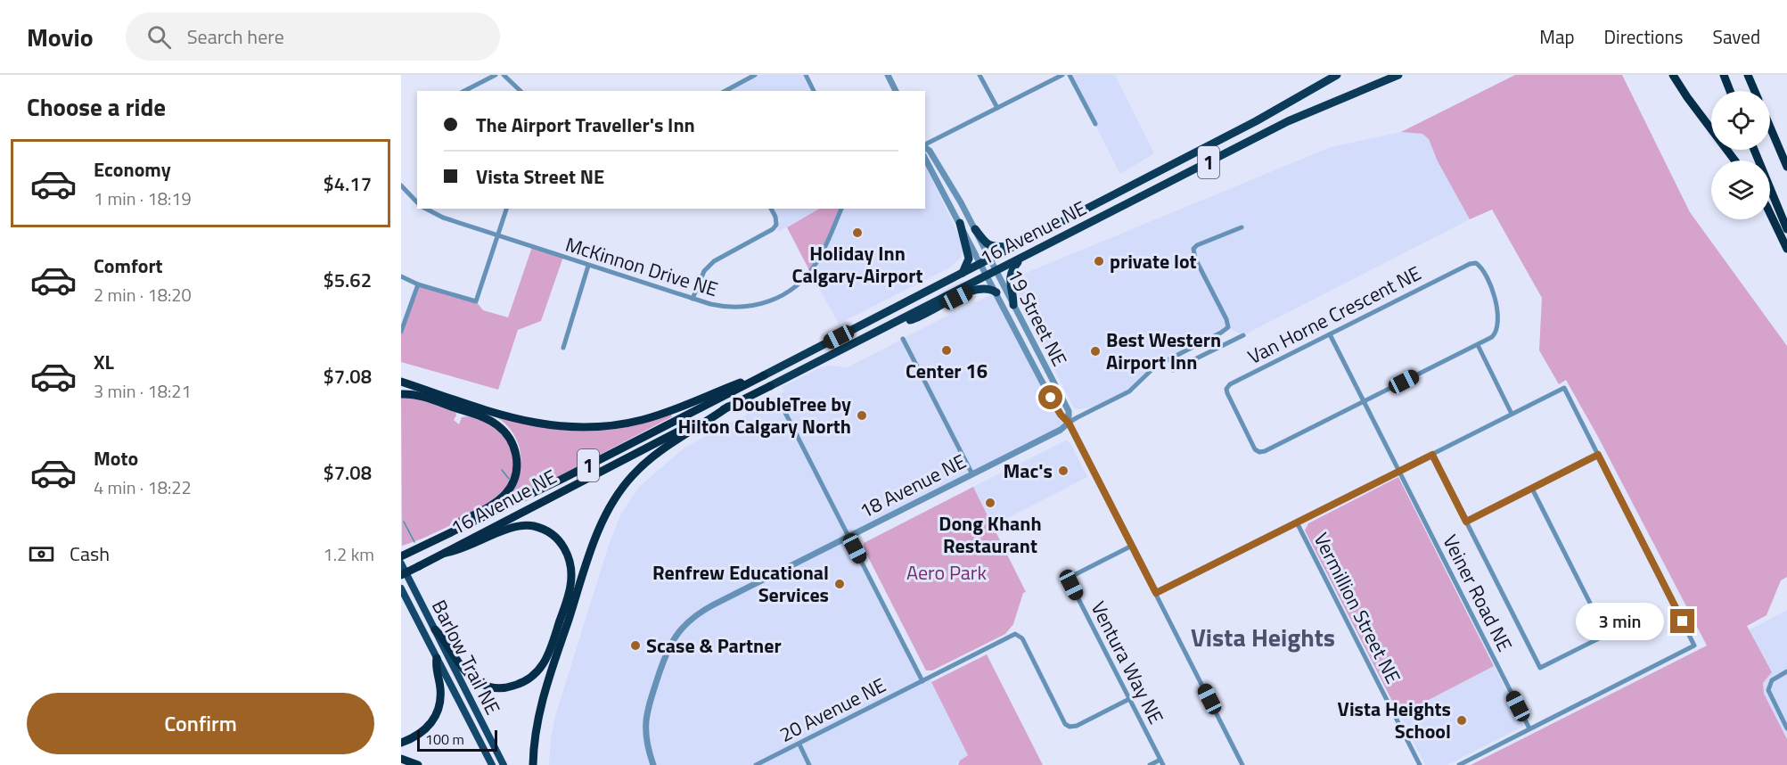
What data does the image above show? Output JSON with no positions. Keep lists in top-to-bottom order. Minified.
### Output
{"streets":{"highway":["1","16 Avenue NE"],"main road":["Barlow Trail NE"],"street":["McKinnon Drive NE","Van Horne Crescent NE","19 Street NE","18 Avenue NE","Veiner Road NE","Vermillion Street NE","Ventura Way NE","20 Avenue NE"]},"crossings":[["16 Avenue NE","19 Street NE"],["Van Horne Crescent NE","Veiner Road NE"],["19 Street NE","18 Avenue NE"],["19 Street NE","Ventura Way NE"],["Ventura Way NE","20 Avenue NE"]],"districts":["Vista Heights"],"parks":["Aero Park"],"places":["Holiday Inn Calgary-Airport","private lot","Center 16","Best Western Airport Inn","DoubleTree by Hilton Calgary North","Mac's","Dong Khanh Restaurant","Renfrew Educational Services","Scase & Partner","Vista Heights School"],"scale_bar":"100 m","page":{"header":"Movio","search":"Search here","nav":["Map","Directions","Saved"],"heading":"Choose a ride","banner":["The Airport Traveller's Inn","Vista Street NE"],"list":[{"name":"Economy","note":"1 min · 18:19","value":"$4.17"},{"name":"Comfort","note":"2 min · 18:20","value":"$5.62"},{"name":"XL","note":"3 min · 18:21","value":"$7.08"},{"name":"Moto","note":"4 min · 18:22","value":"$7.08"}],"pay":["Cash","1.2 km"],"bubble":"3 min","buttons":"Confirm","scale":"100 m"}}
